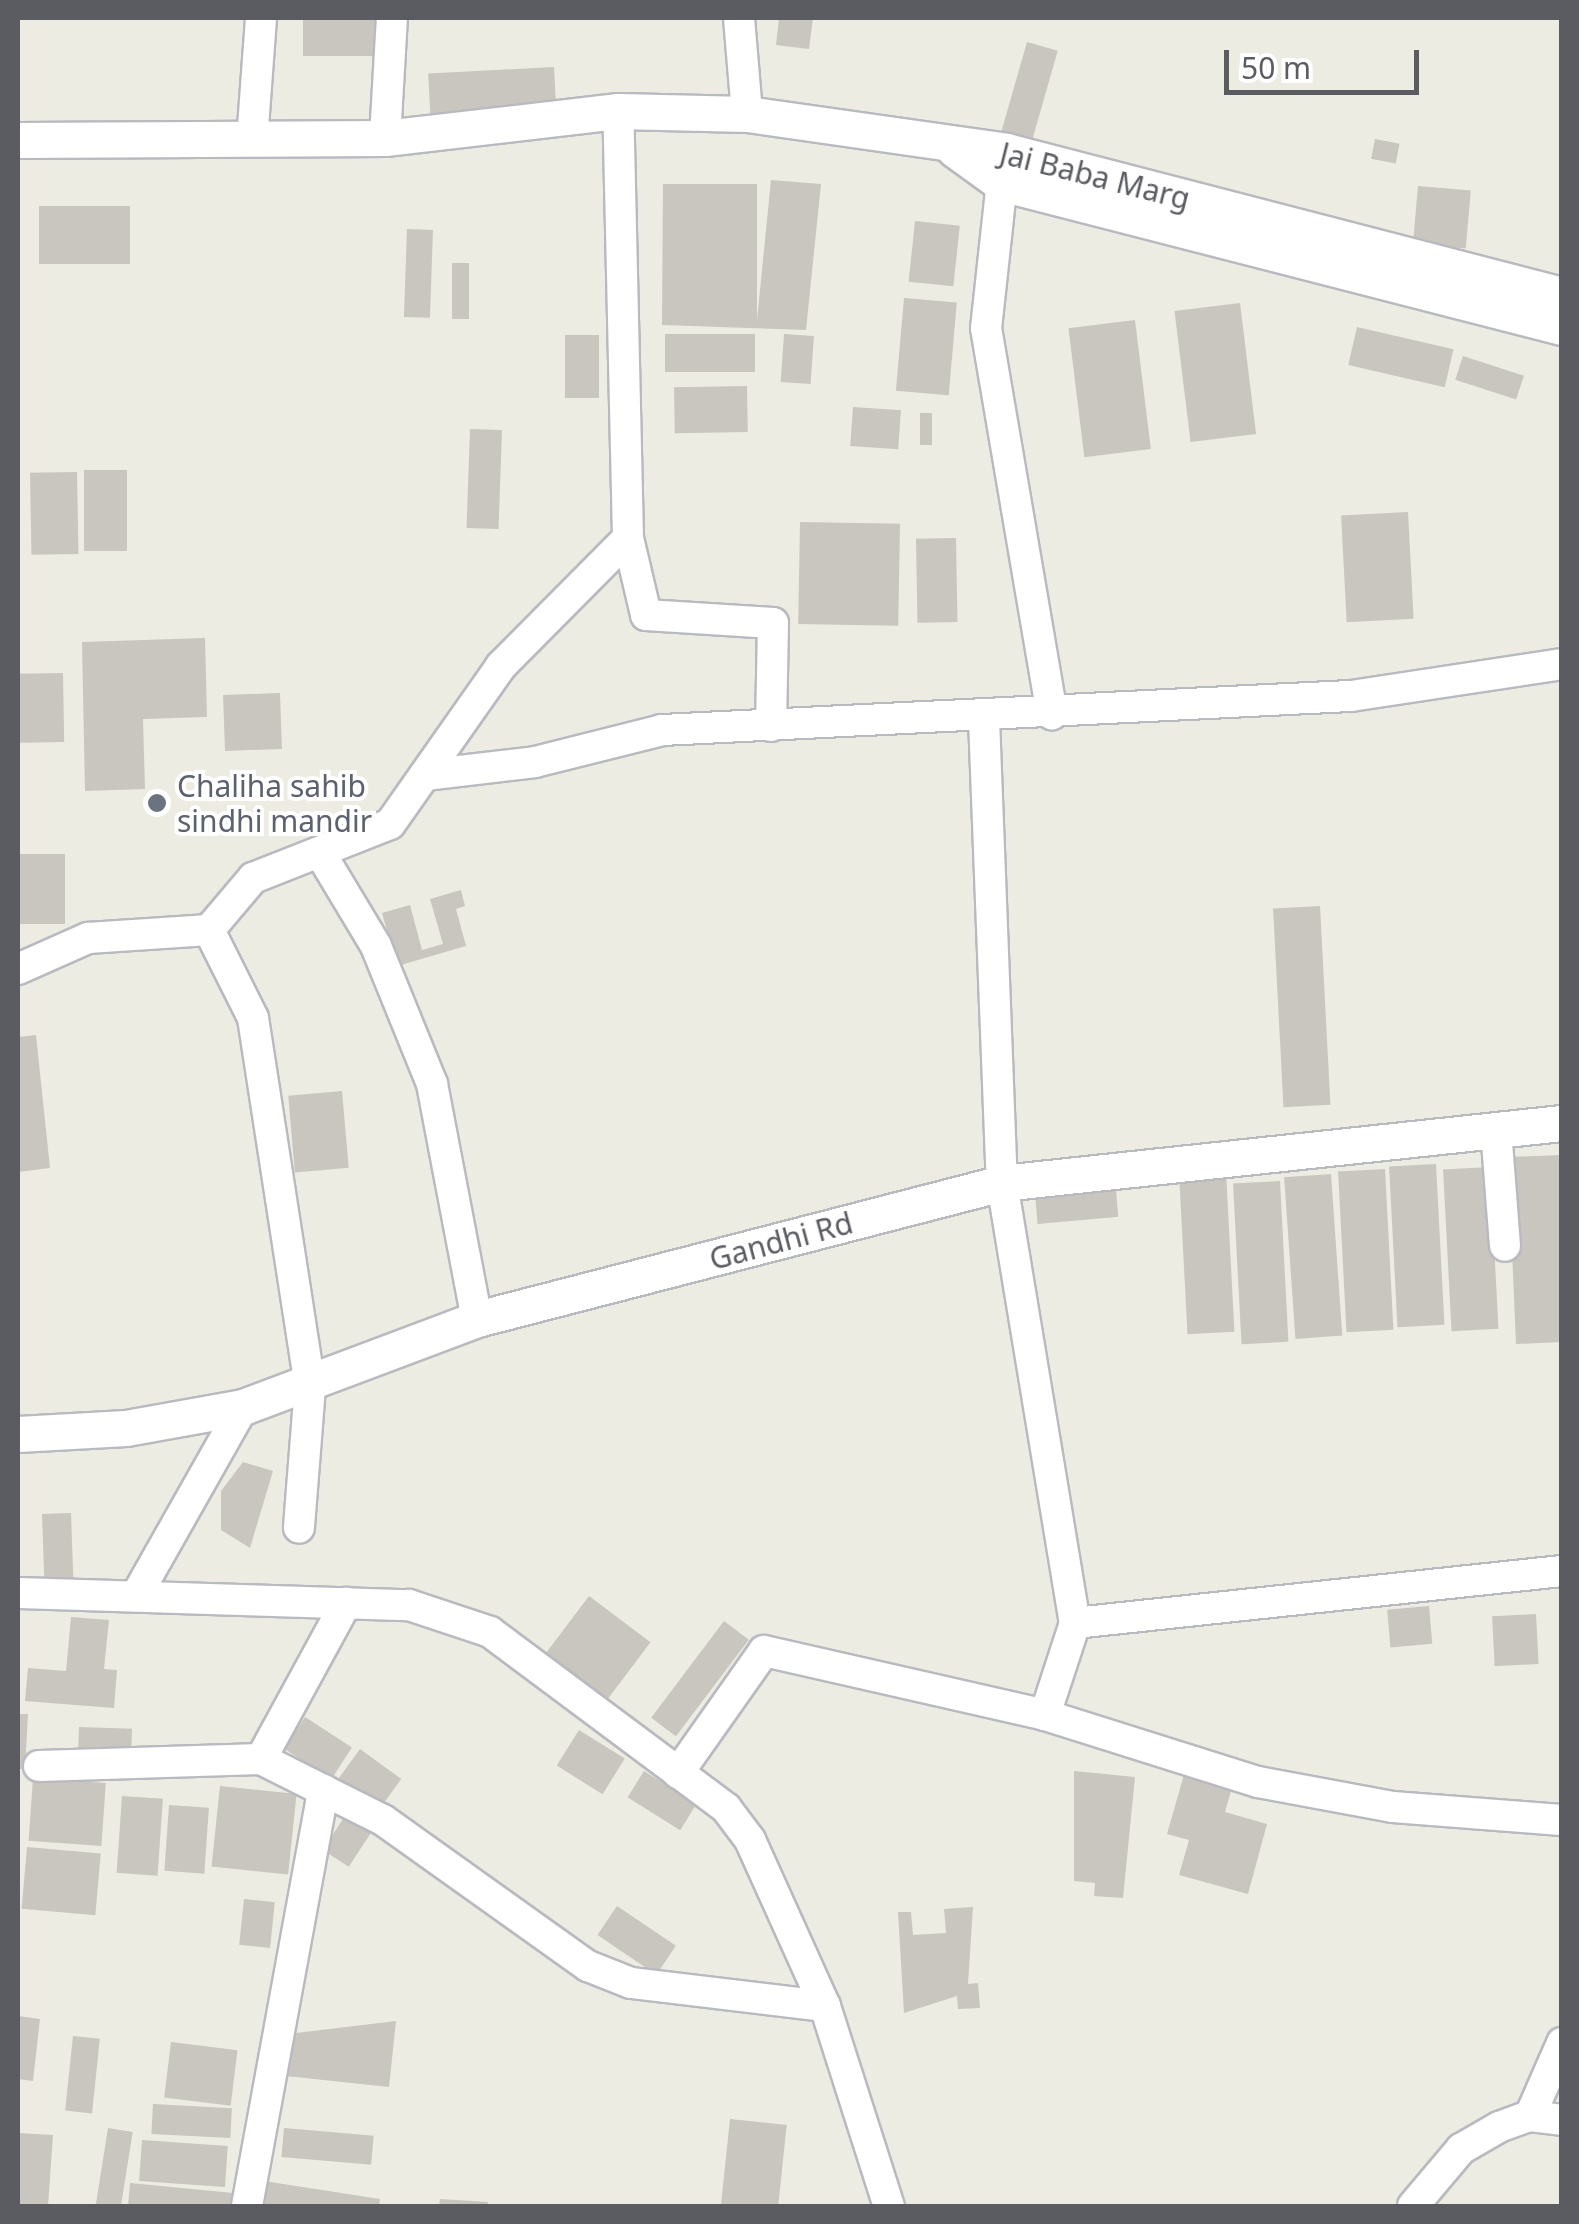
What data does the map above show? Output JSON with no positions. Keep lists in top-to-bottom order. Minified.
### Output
{"streets":{"street":["Jai Baba Marg","Gandhi Rd"]},"places":["Chaliha sahib sindhi mandir"],"scale_bar":"50 m"}
